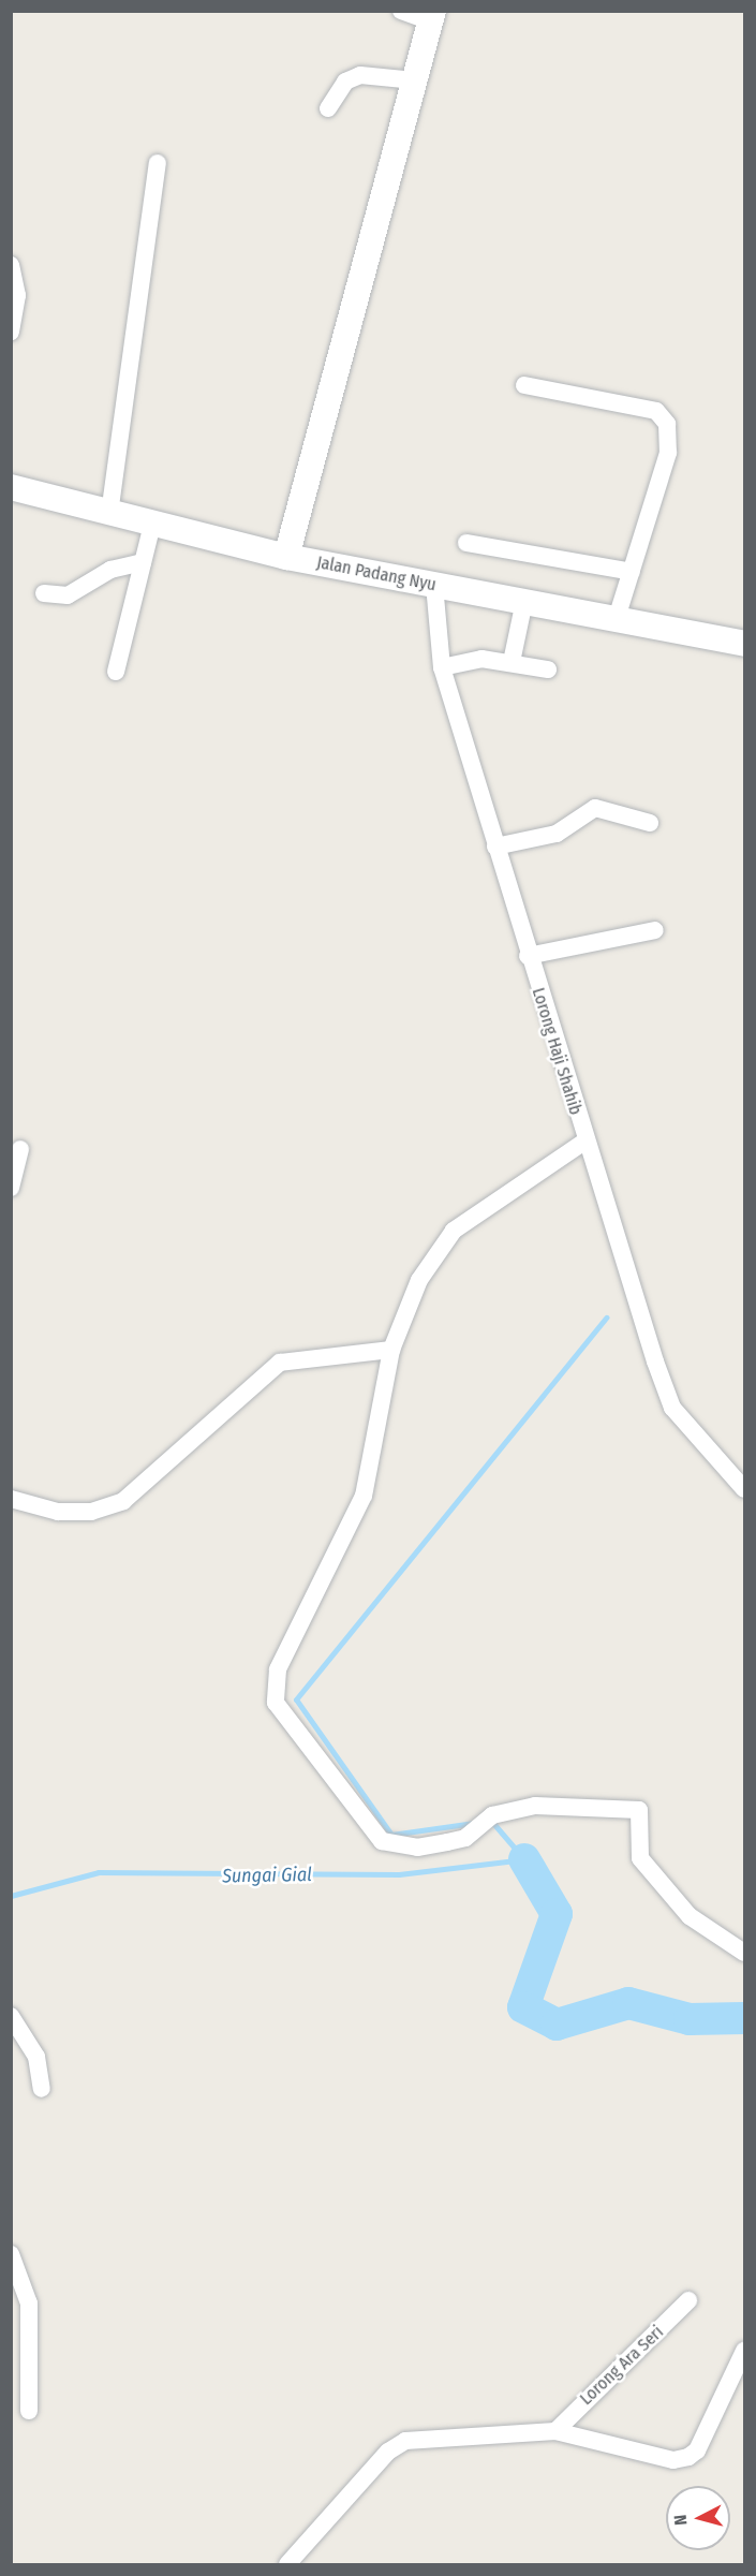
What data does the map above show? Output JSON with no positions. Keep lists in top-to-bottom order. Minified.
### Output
{"streets":{"street":["Jalan Padang Nyu","Lorong Haji Shahib","Lorong Ara Seri"]},"crossings":[["Jalan Padang Nyu","Lorong Haji Shahib"]],"water":["Sungai Gial"],"north":"left"}
